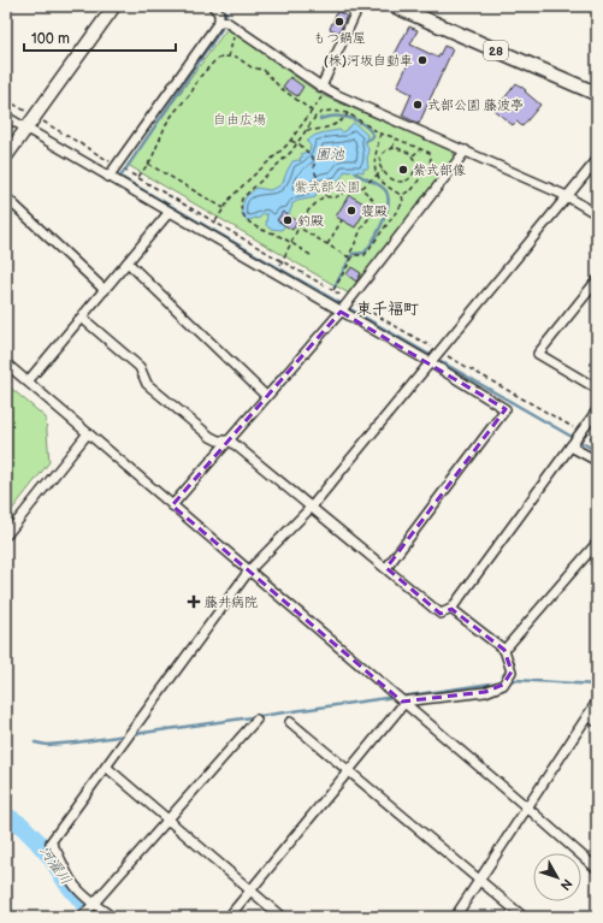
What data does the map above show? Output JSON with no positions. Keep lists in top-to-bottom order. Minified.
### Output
{"streets":{"main road":["28"]},"districts":["東千福町"],"water":["園池","河濯川"],"parks":["自由広場","紫式部公園"],"places":{"other":["もつ鍋屋","(株)河坂自動車","式部公園 藤波亭","紫式部像","寝殿","釣殿"],"health":["藤井病院"]},"scale_bar":"100 m","north":"bottom right"}
